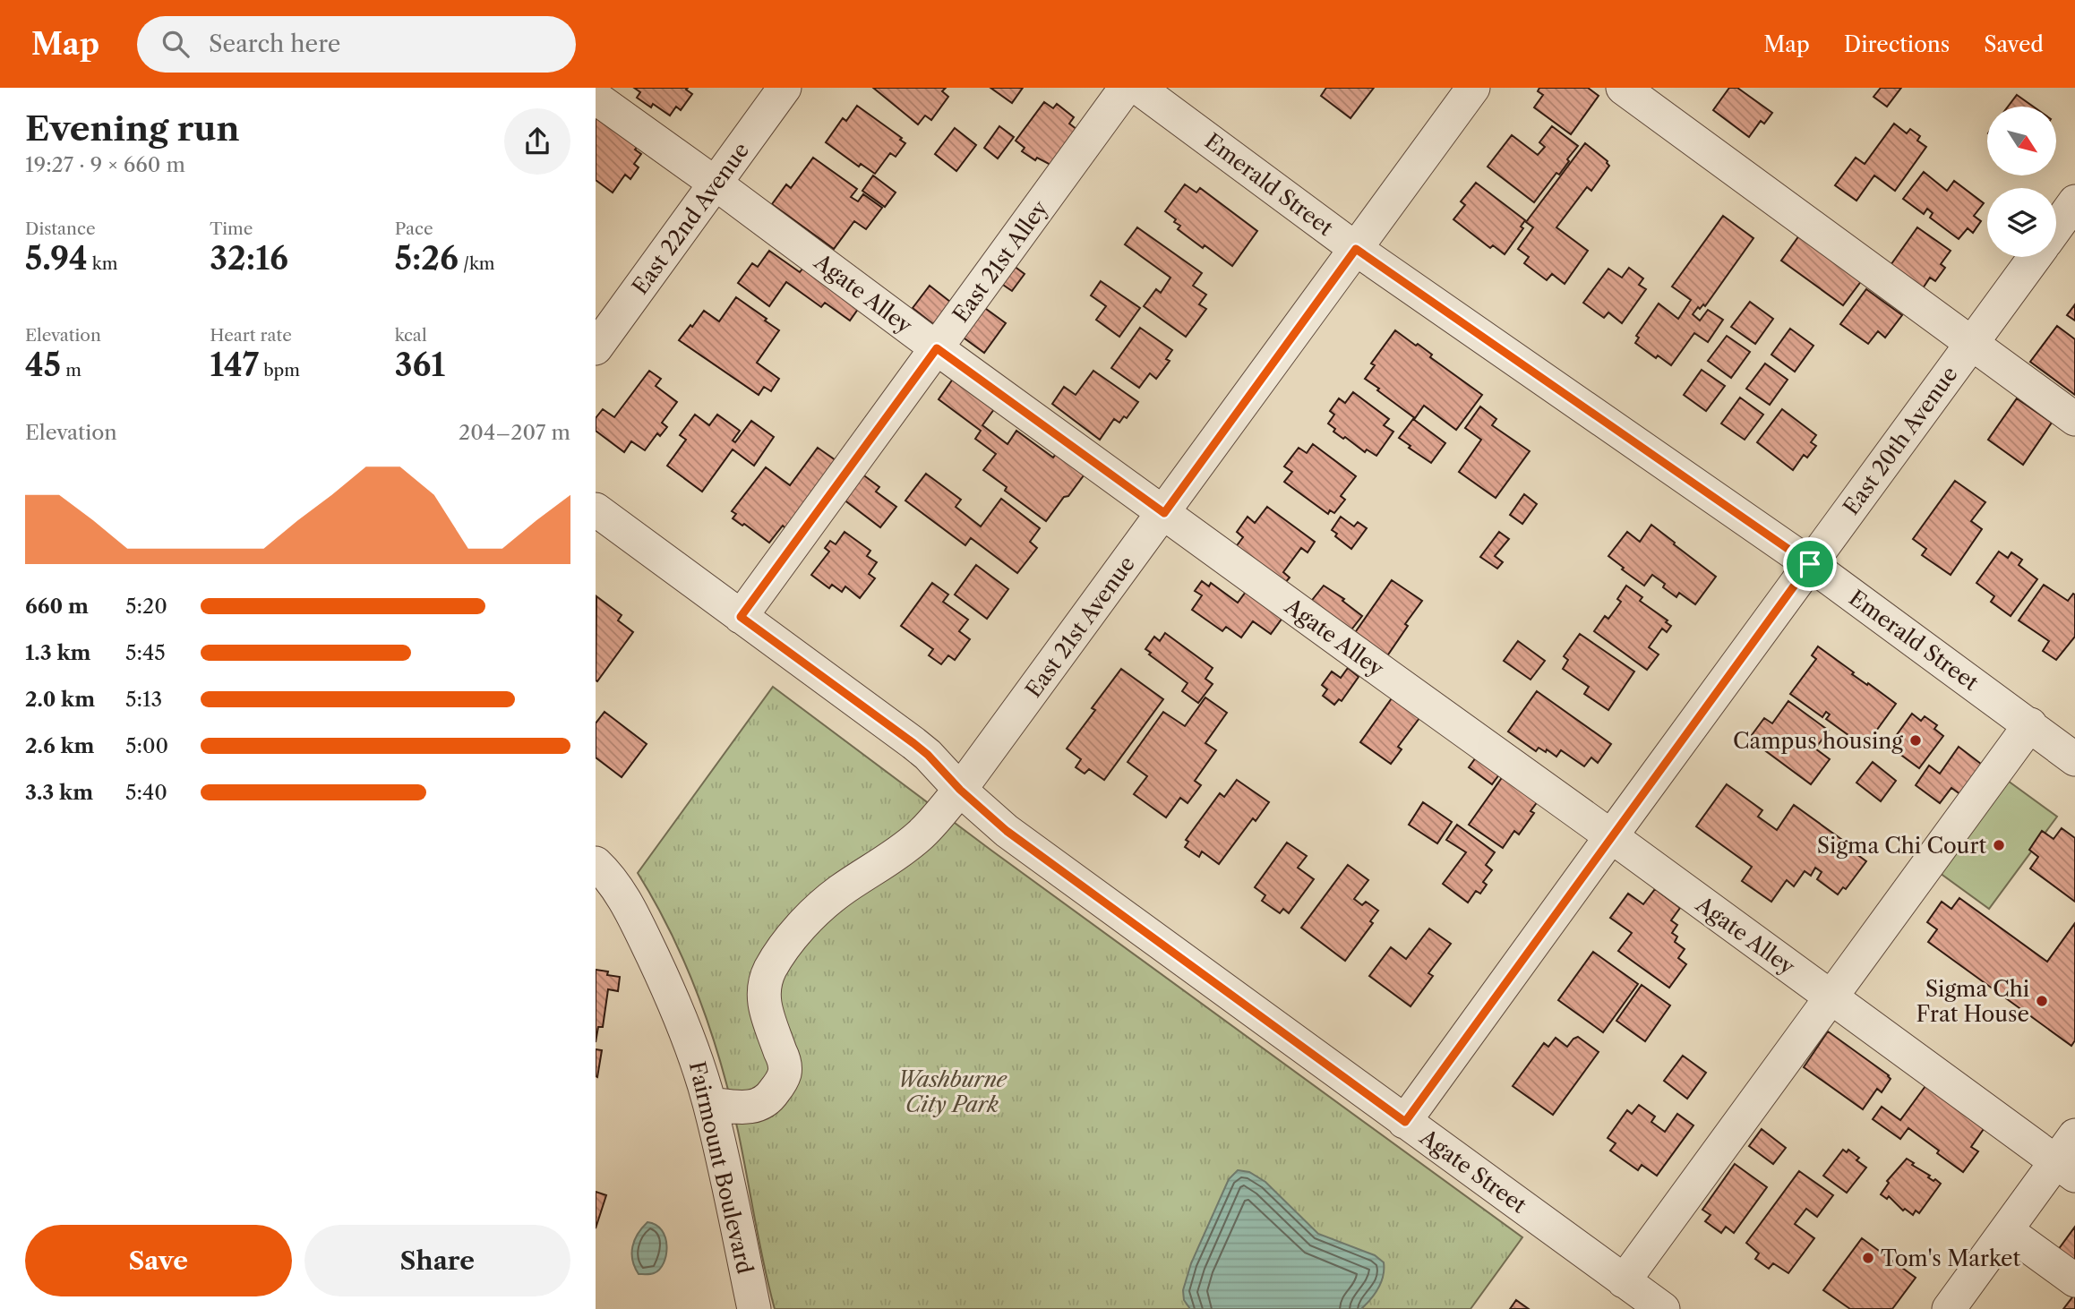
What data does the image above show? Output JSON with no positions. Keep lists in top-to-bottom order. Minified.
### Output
{"streets":{"street":["Emerald Street","East 22nd Avenue","East 21st Alley","Agate Alley","East 20th Avenue","East 21st Avenue","Fairmount Boulevard","Agate Street"]},"crossings":[["Emerald Street","East 20th Avenue"],["Emerald Street","East 21st Avenue"],["East 22nd Avenue","Agate Alley"],["East 21st Alley","Agate Alley"],["East 21st Alley","Agate Street"],["Agate Alley","East 20th Avenue"],["Agate Alley","East 21st Avenue"],["East 20th Avenue","Agate Street"],["East 21st Avenue","Fairmount Boulevard"],["East 21st Avenue","Agate Street"]],"parks":["Washburne City Park"],"places":["Campus housing","Sigma Chi Court","Sigma Chi Frat House","Tom's Market"],"north":"bottom right","page":{"header":"Map","search":"Search here","nav":["Map","Directions","Saved"],"heading":["Evening run","19:27 · 9 × 660 m"],"stats":[["Distance","5.94 km"],["Time","32:16"],["Pace","5:26 /km"],["Elevation","45 m"],["Heart rate","147 bpm"],["kcal","361"]],"chart":["Elevation","204–207 m"],"list":[{"name":"660 m","note":"5:20"},{"name":"1.3 km","note":"5:45"},{"name":"2.0 km","note":"5:13"},{"name":"2.6 km","note":"5:00"},{"name":"3.3 km","note":"5:40"}],"buttons":["Save","Share"]}}
